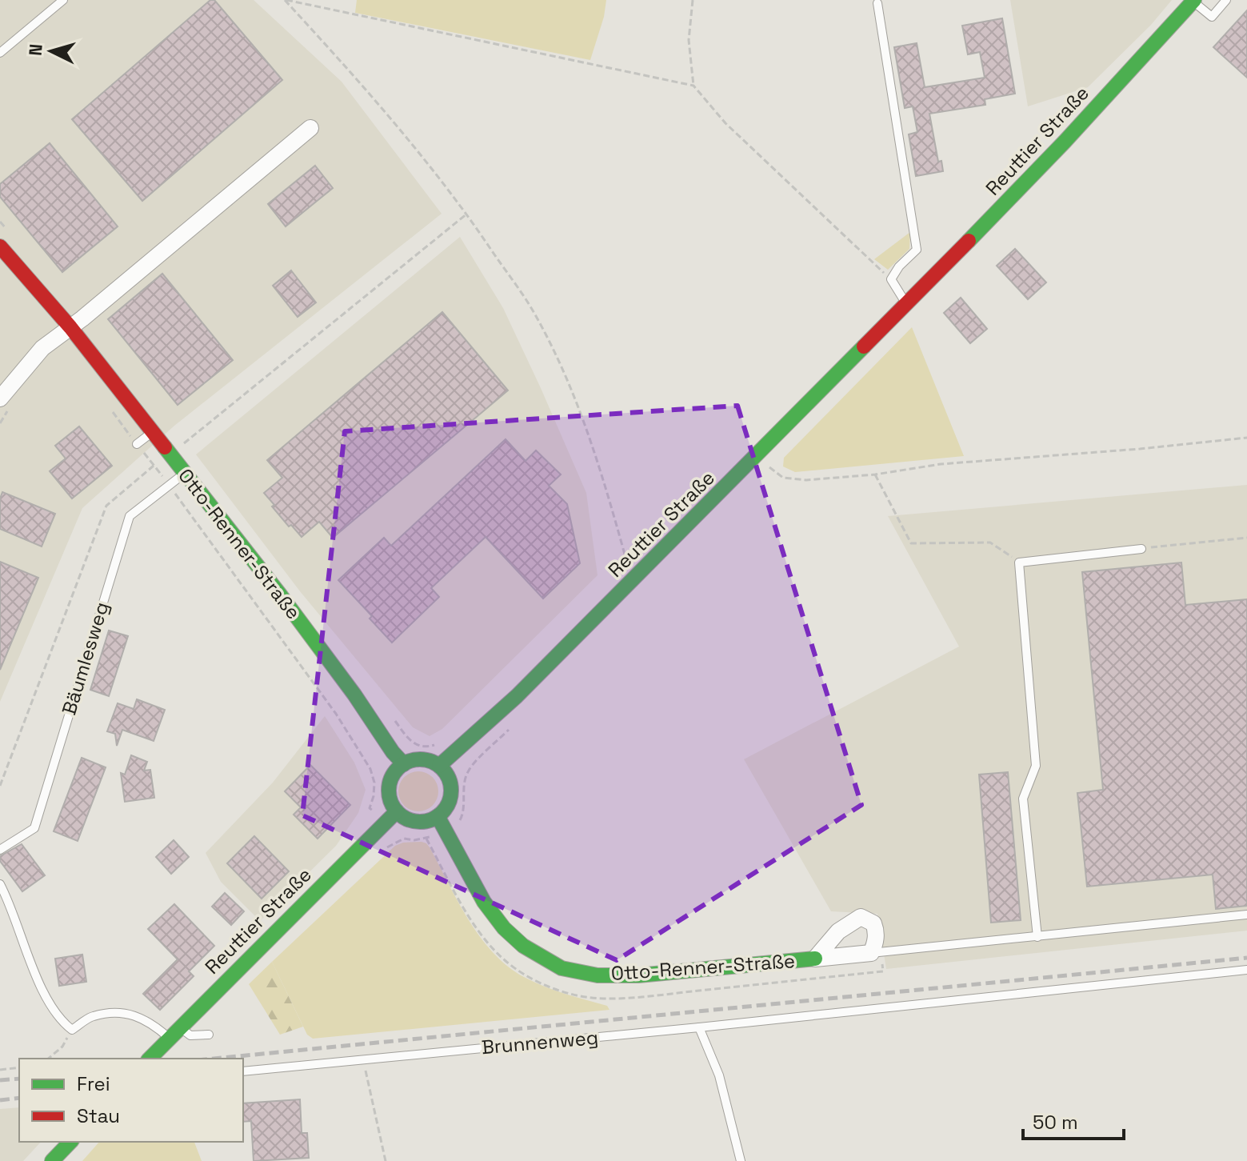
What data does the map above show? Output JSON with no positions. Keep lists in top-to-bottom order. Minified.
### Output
{"streets":{"main road":["Reuttier Straße","Otto-Renner-Straße"],"lane":["Bäumlesweg","Brunnenweg"]},"crossings":[["Reuttier Straße","Otto-Renner-Straße"],["Otto-Renner-Straße","Bäumlesweg"]],"legend":["Frei","Stau"],"scale_bar":"50 m","north":"left"}
